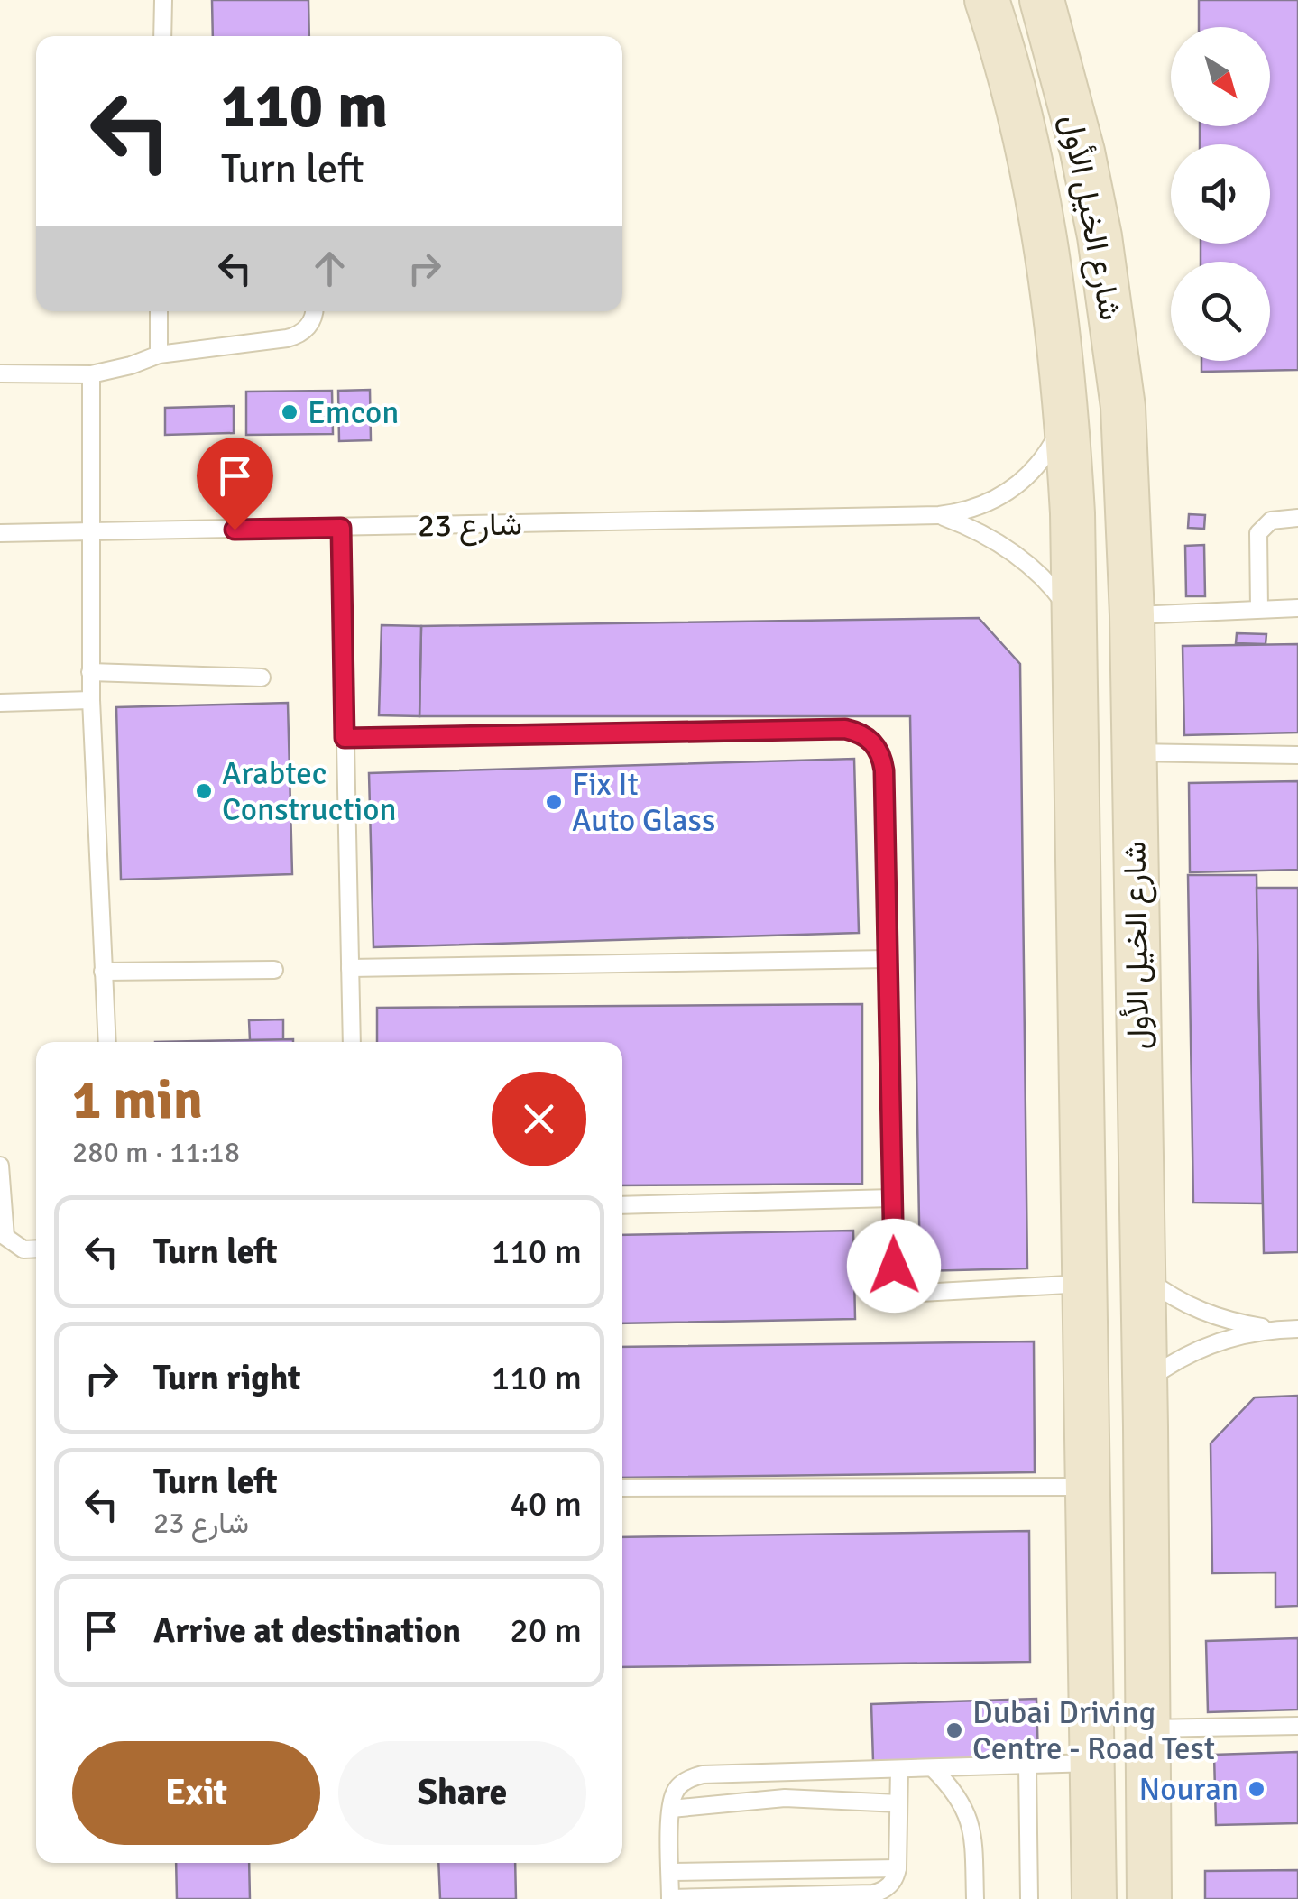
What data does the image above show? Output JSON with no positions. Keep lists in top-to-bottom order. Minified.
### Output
{"streets":{"main road":["شارع الخيل الأول"],"lane":["شارع 23"]},"crossings":[["شارع الخيل الأول","شارع 23"]],"places":["Emcon","Arabtec Construction","Fix It Auto Glass","Dubai Driving Centre - Road Test","Nouran"],"north":"bottom right","page":{"turn":["110 m","Turn left"],"heading":["1 min","280 m · 11:18"],"list":[{"name":"Turn left","value":"110 m"},{"name":"Turn right","value":"110 m"},{"name":"Turn left","note":"شارع 23","value":"40 m"},{"name":"Arrive at destination","value":"20 m"}],"buttons":["Exit","Share"]}}
